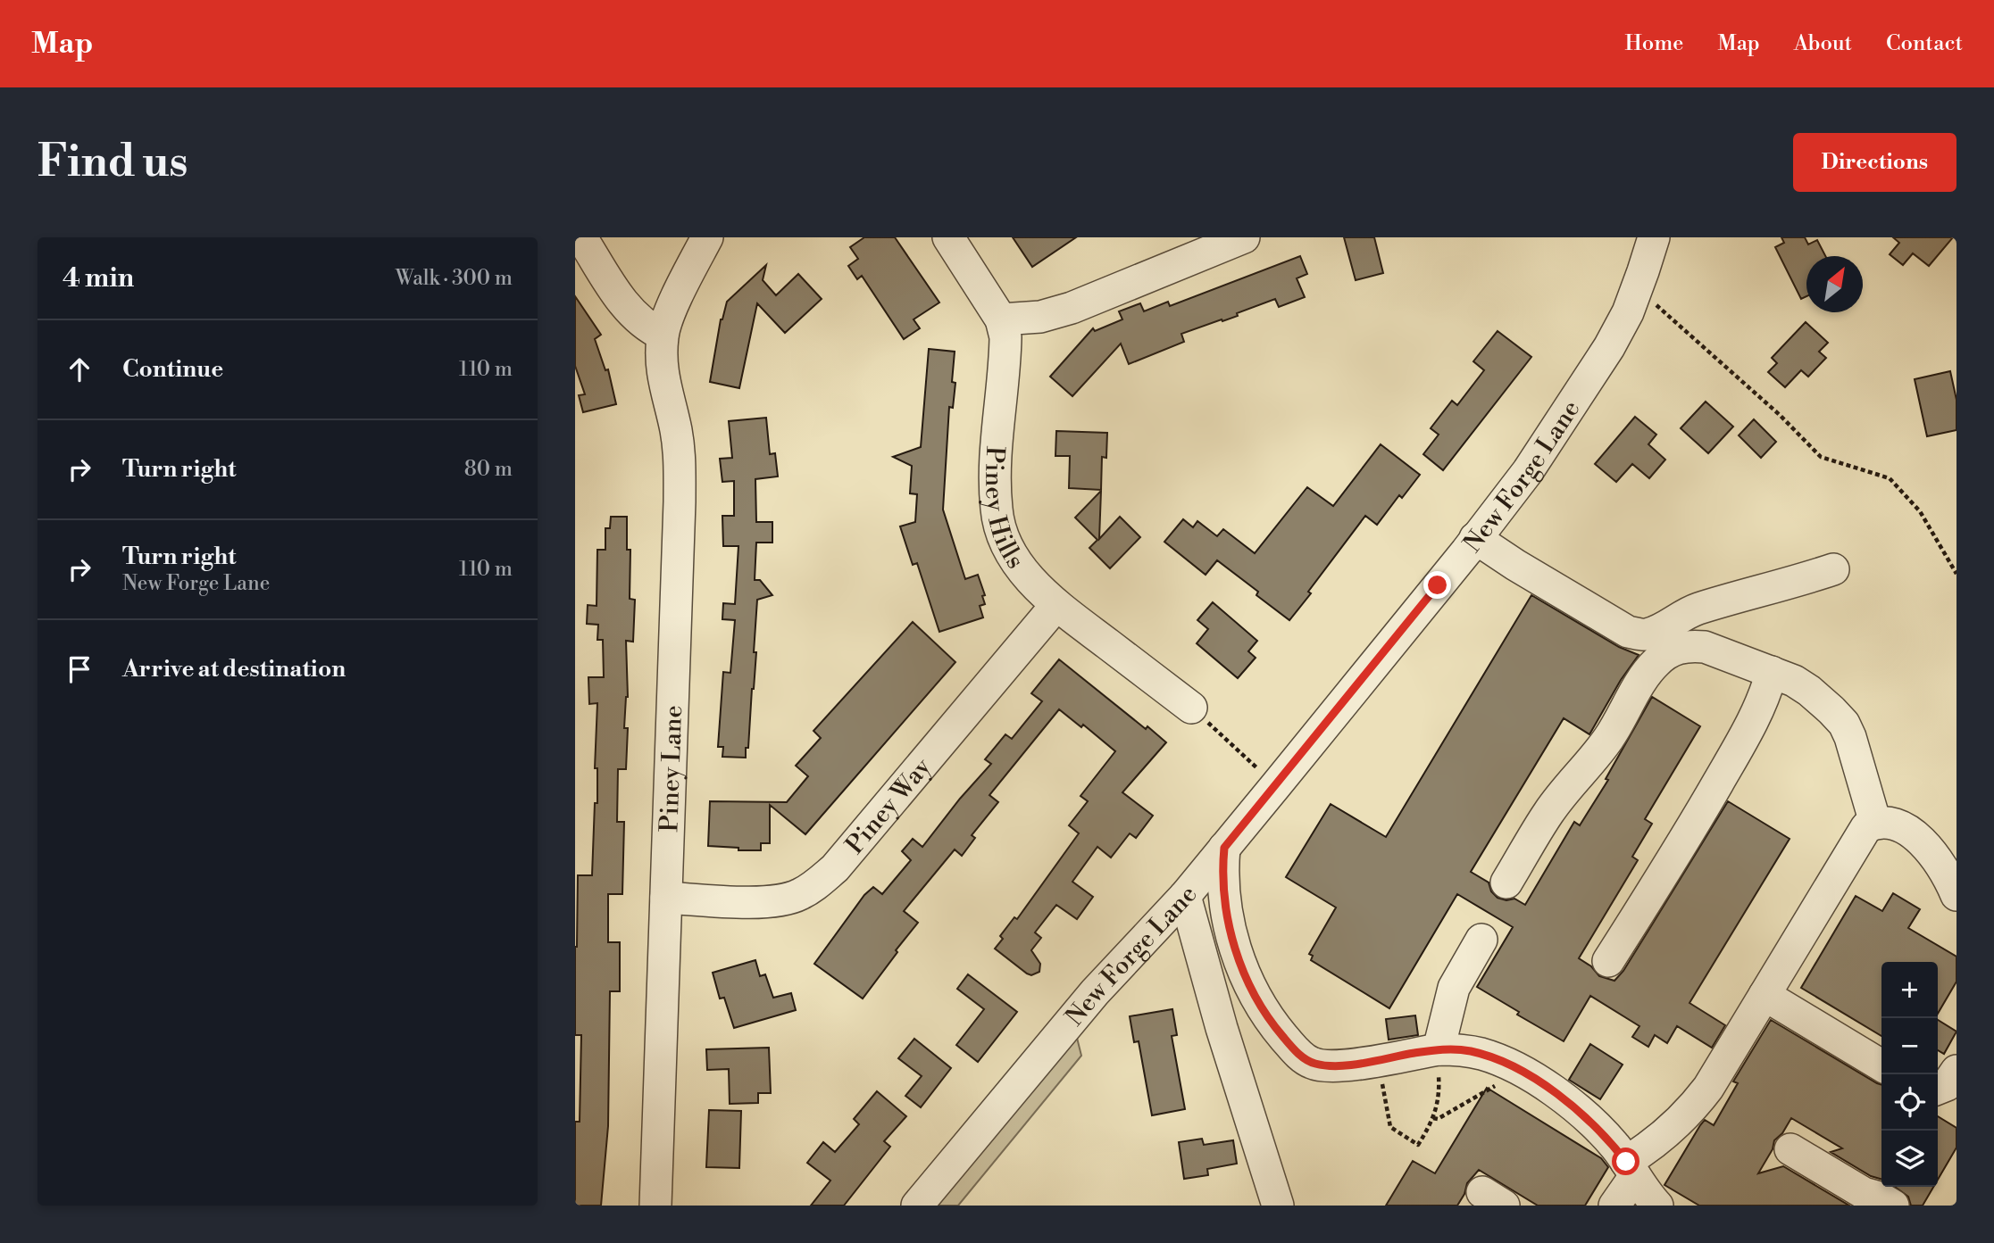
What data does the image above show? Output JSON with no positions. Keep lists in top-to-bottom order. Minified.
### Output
{"streets":{"street":["New Forge Lane","Piney Hills","Piney Lane","Piney Way"]},"crossings":[["Piney Hills","Piney Way"],["Piney Lane","Piney Way"]],"north":"top right","page":{"header":"Map","nav":["Home","Map","About","Contact"],"buttons":"Directions","title":"Find us","heading":["4 min","Walk · 300 m"],"list":[["Continue","110 m"],["Turn right","80 m"],["Turn right","New Forge Lane","110 m"],"Arrive at destination"],"map_buttons":["+","−"]}}
